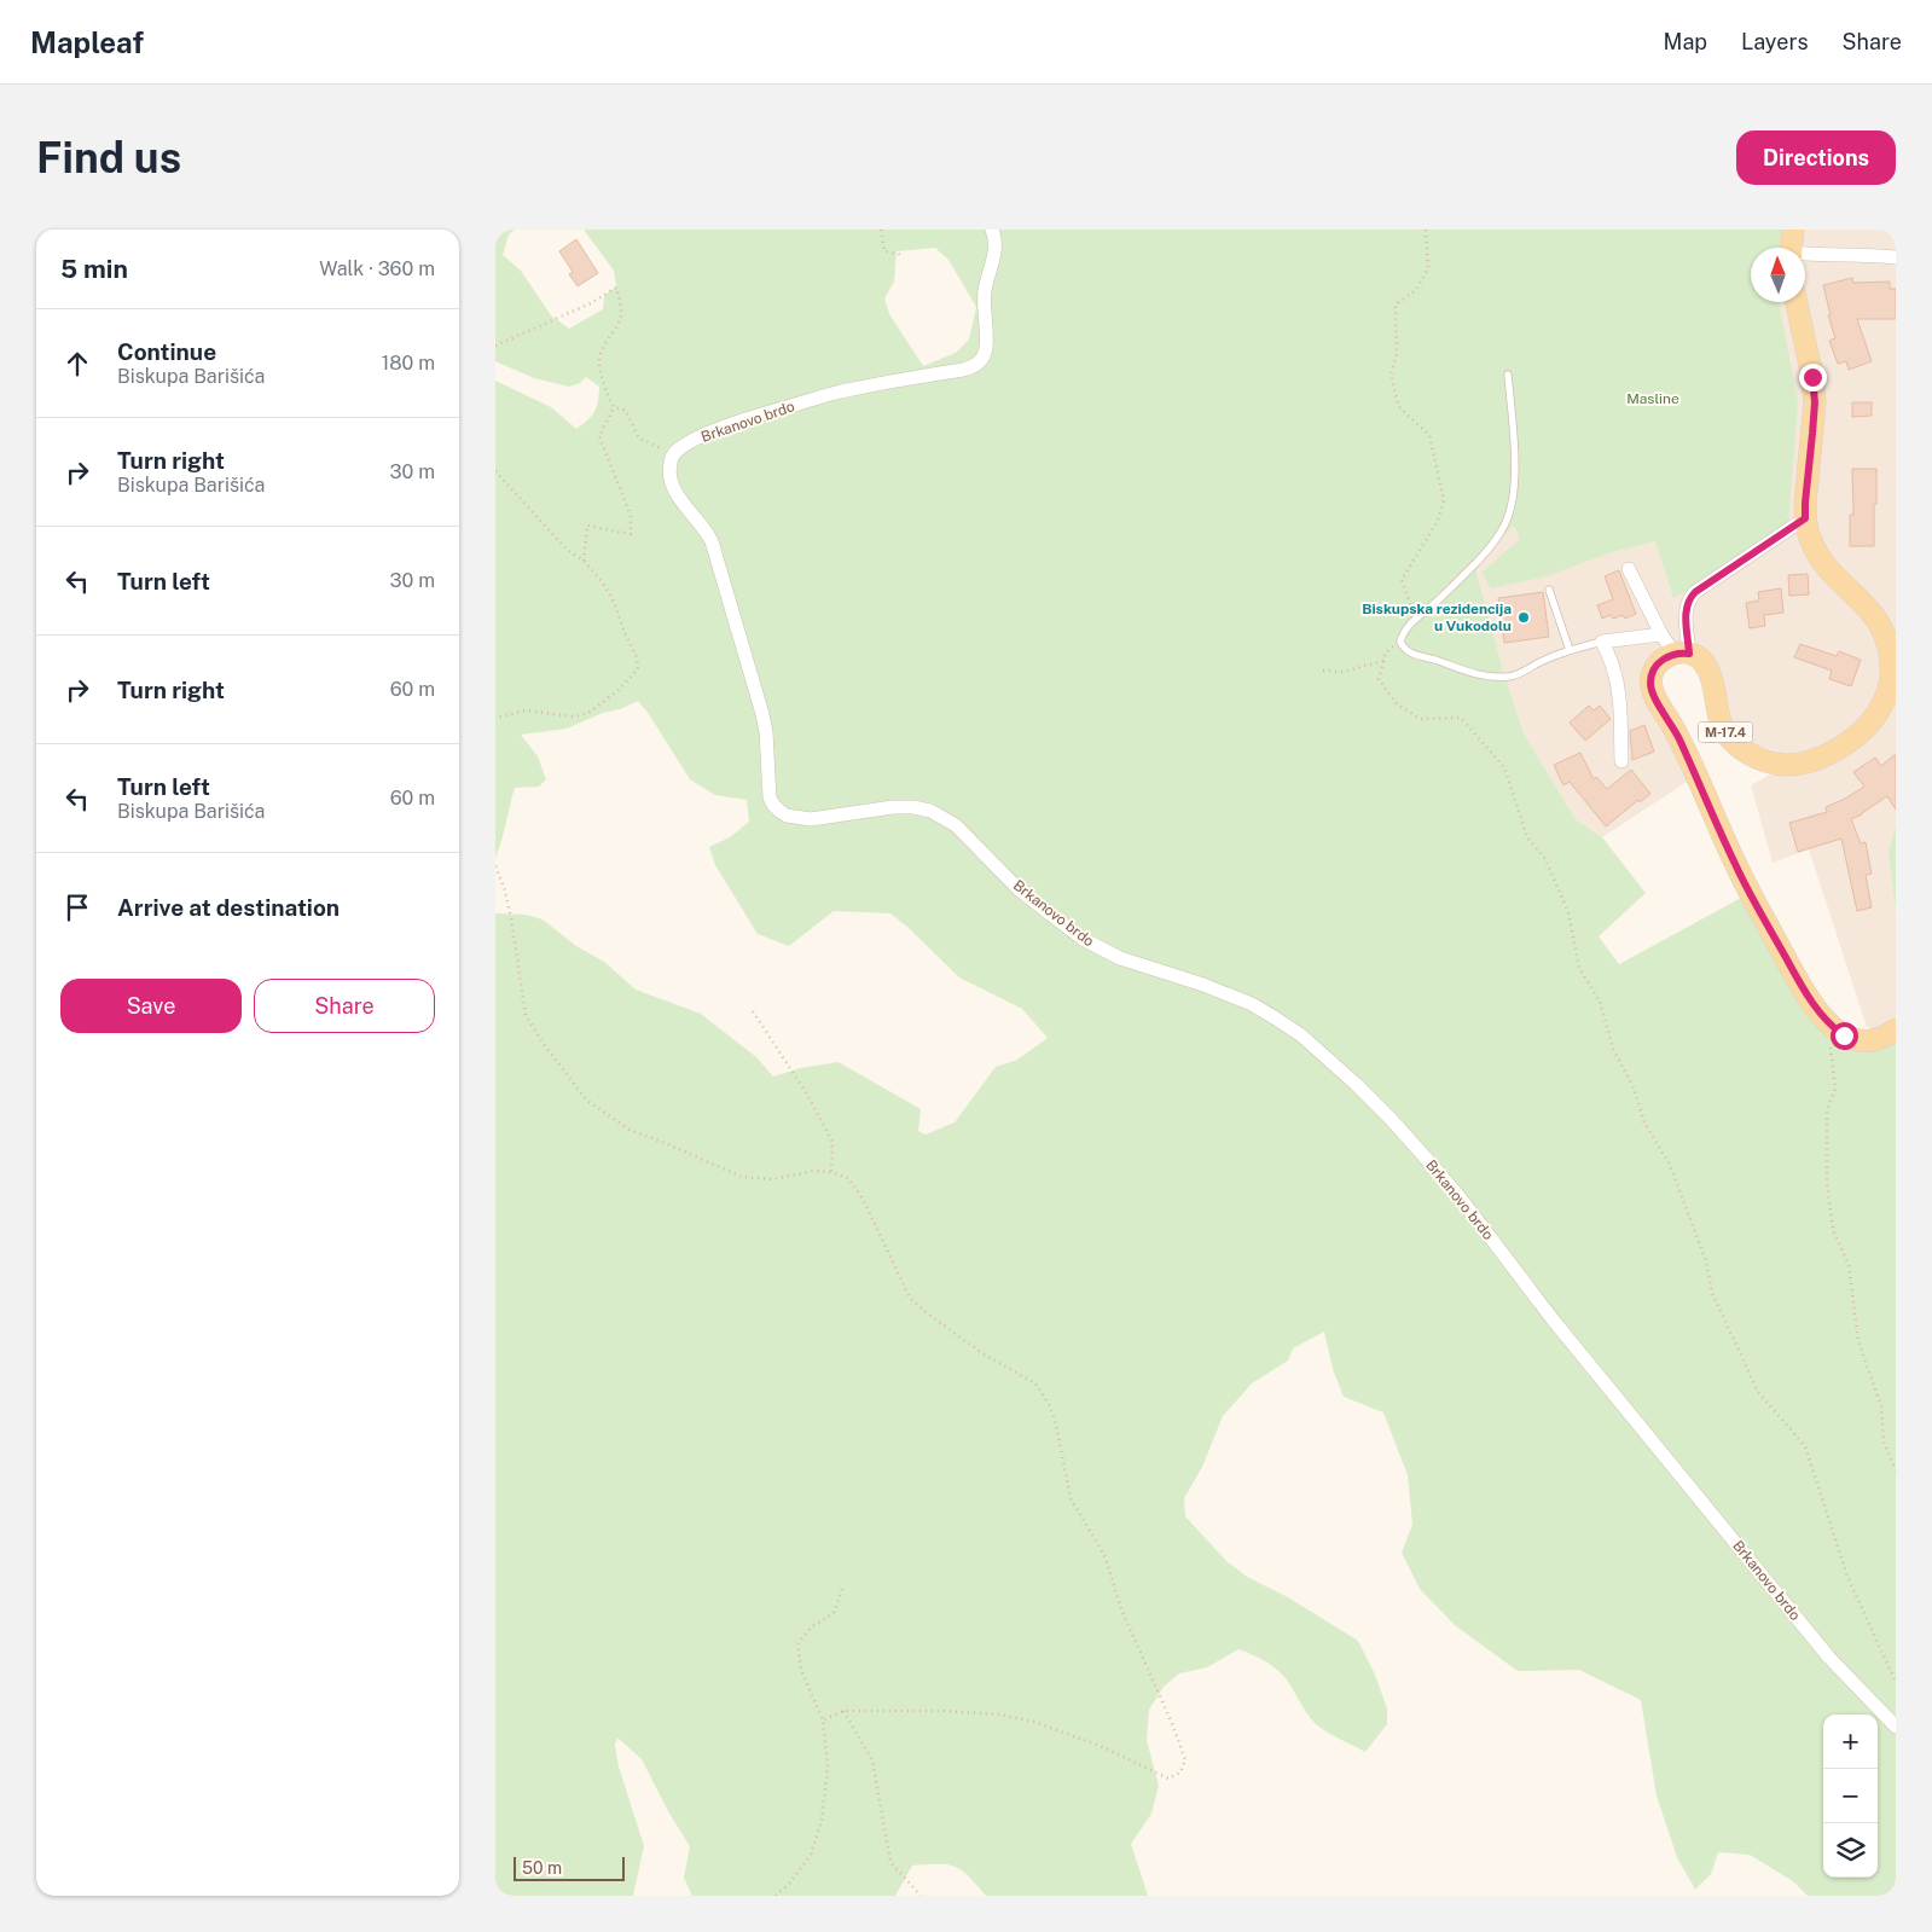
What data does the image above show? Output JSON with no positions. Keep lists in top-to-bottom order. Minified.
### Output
{"streets":{"main road":["M-17.4"],"street":["Brkanovo brdo"]},"parks":["Masline"],"places":["Biskupska rezidencija u Vukodolu"],"scale_bar":"50 m","north":"top","page":{"header":"Mapleaf","nav":["Map","Layers","Share"],"buttons":["Directions",["Save","Share"]],"title":"Find us","heading":["5 min","Walk · 360 m"],"list":[["Continue","Biskupa Barišića","180 m"],["Turn right","Biskupa Barišića","30 m"],["Turn left","30 m"],["Turn right","60 m"],["Turn left","Biskupa Barišića","60 m"],"Arrive at destination"],"map_buttons":["+","−"],"scale":"50 m"}}
